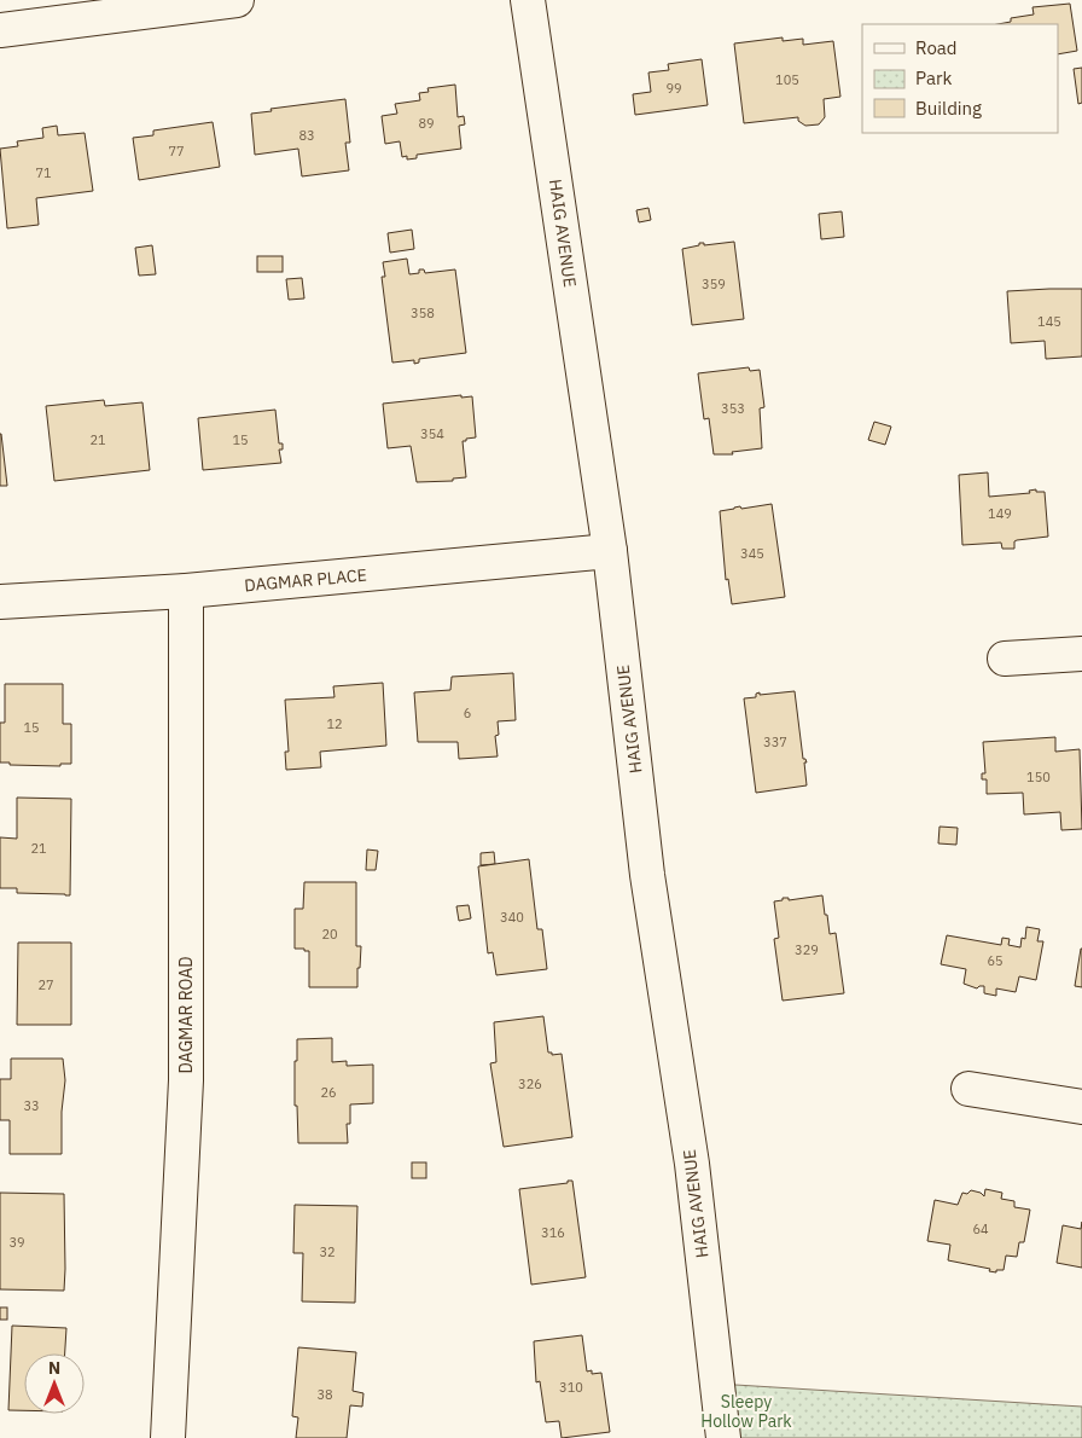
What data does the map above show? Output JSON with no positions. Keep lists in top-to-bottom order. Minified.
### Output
{"streets":{"street":["HAIG AVENUE","DAGMAR PLACE","DAGMAR ROAD"]},"crossings":[["HAIG AVENUE","DAGMAR PLACE"],["DAGMAR PLACE","DAGMAR ROAD"]],"parks":["Sleepy Hollow Park"],"house_numbers":["105","99","89","83","77","71","359","358","145","353","354","21","15","149","345","6","12","15","337","150","21","340","20","329","65","27","326","26","33","64","316","39","32","310","38"],"legend":["Road","Park","Building"],"north":"top"}
